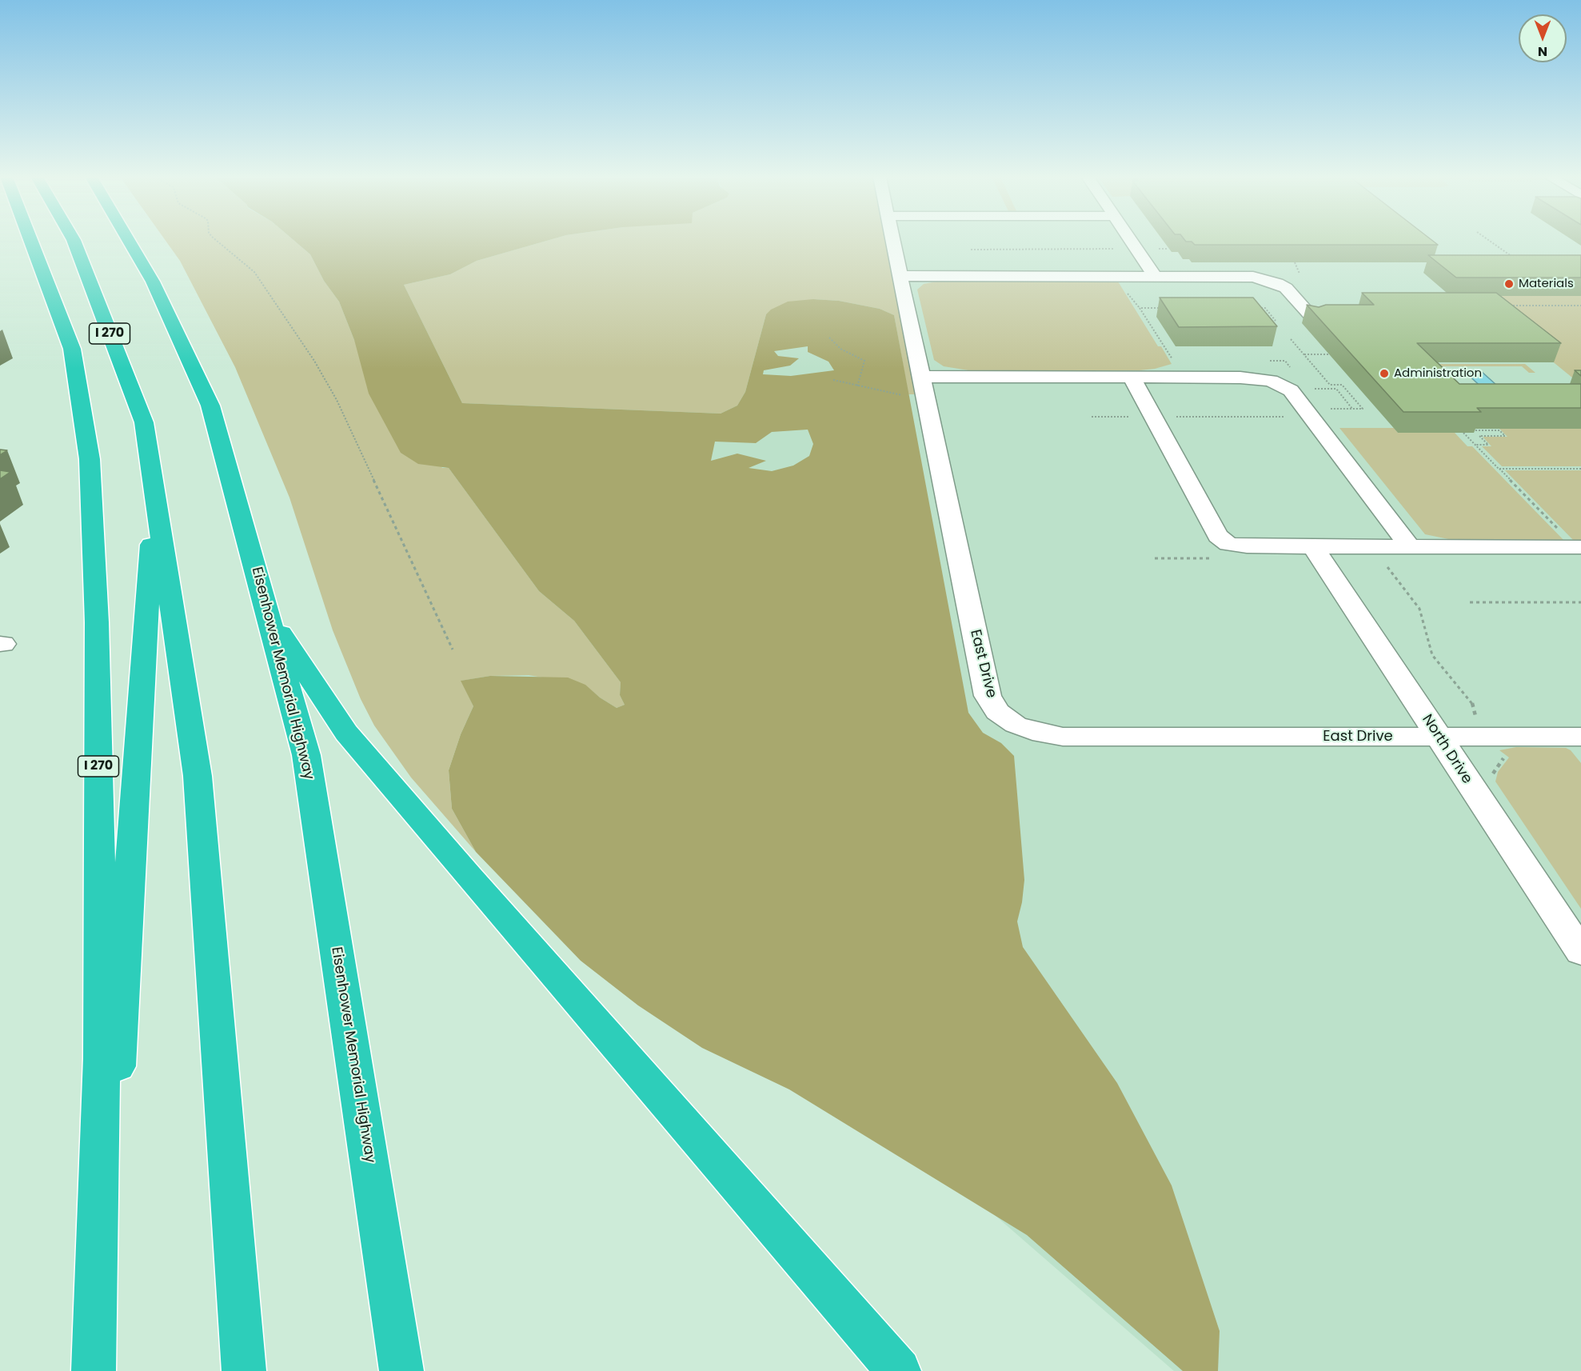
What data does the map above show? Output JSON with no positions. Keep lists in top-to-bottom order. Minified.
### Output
{"streets":{"highway":["I 270","Eisenhower Memorial Highway"],"street":["East Drive","North Drive"]},"crossings":[["East Drive","North Drive"]],"places":["Materials","Administration"],"north":"bottom"}
